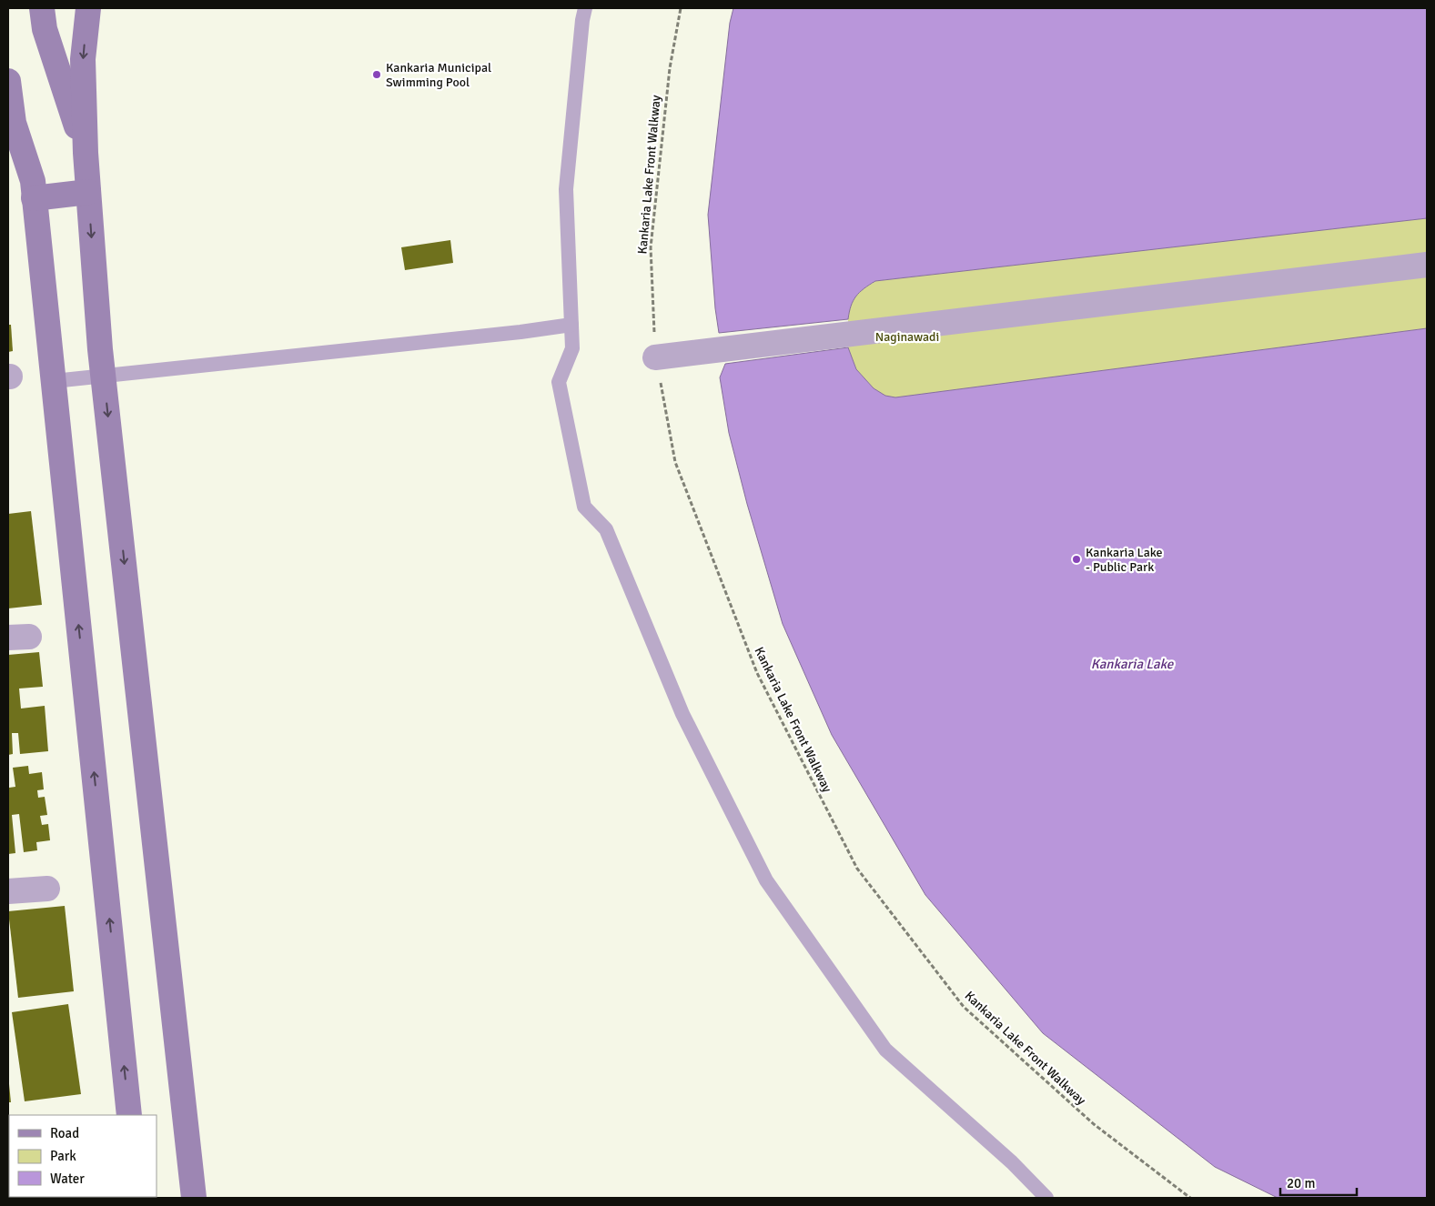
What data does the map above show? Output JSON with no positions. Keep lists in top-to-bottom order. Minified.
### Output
{"streets":{"path":["Kankaria Lake Front Walkway"]},"water":["Kankaria Lake"],"parks":["Naginawadi"],"places":["Kankaria Municipal Swimming Pool","Kankaria Lake - Public Park"],"legend":["Road","Park","Water"],"scale_bar":"20 m"}
